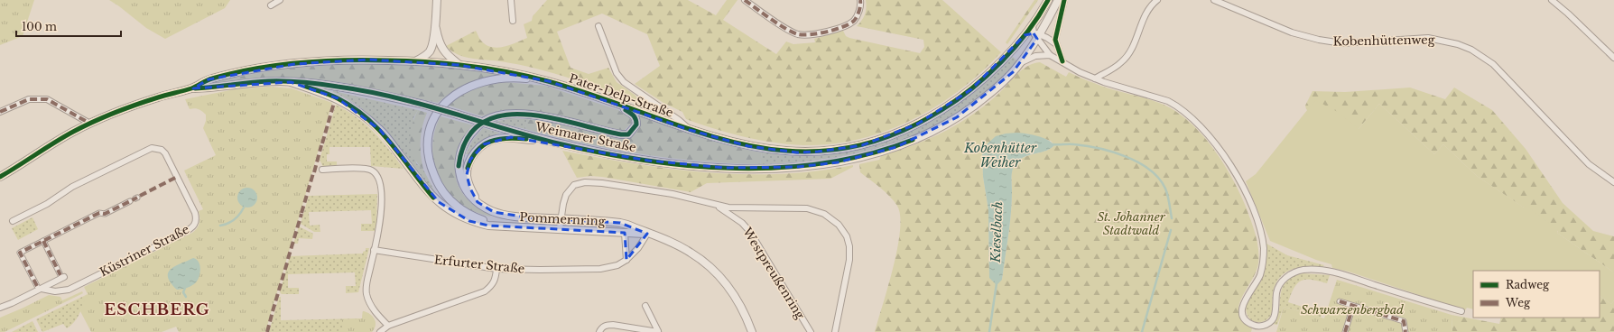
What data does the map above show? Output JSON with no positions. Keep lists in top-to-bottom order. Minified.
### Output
{"streets":{"street":["Kobenhüttenweg","Pater-Delp-Straße","Weimarer Straße","Pommernring","Küstriner Straße","Erfurter Straße","Westpreußenring"]},"crossings":[["Pater-Delp-Straße","Weimarer Straße"],["Pater-Delp-Straße","Pommernring"],["Weimarer Straße","Pommernring"],["Pommernring","Erfurter Straße"],["Pommernring","Westpreußenring"]],"districts":["ESCHBERG"],"water":["Kobenhütter Weiher","Kieselbach"],"parks":["St. Johanner Stadtwald","Schwarzenbergbad"],"legend":["Radweg","Weg"],"scale_bar":"100 m"}
